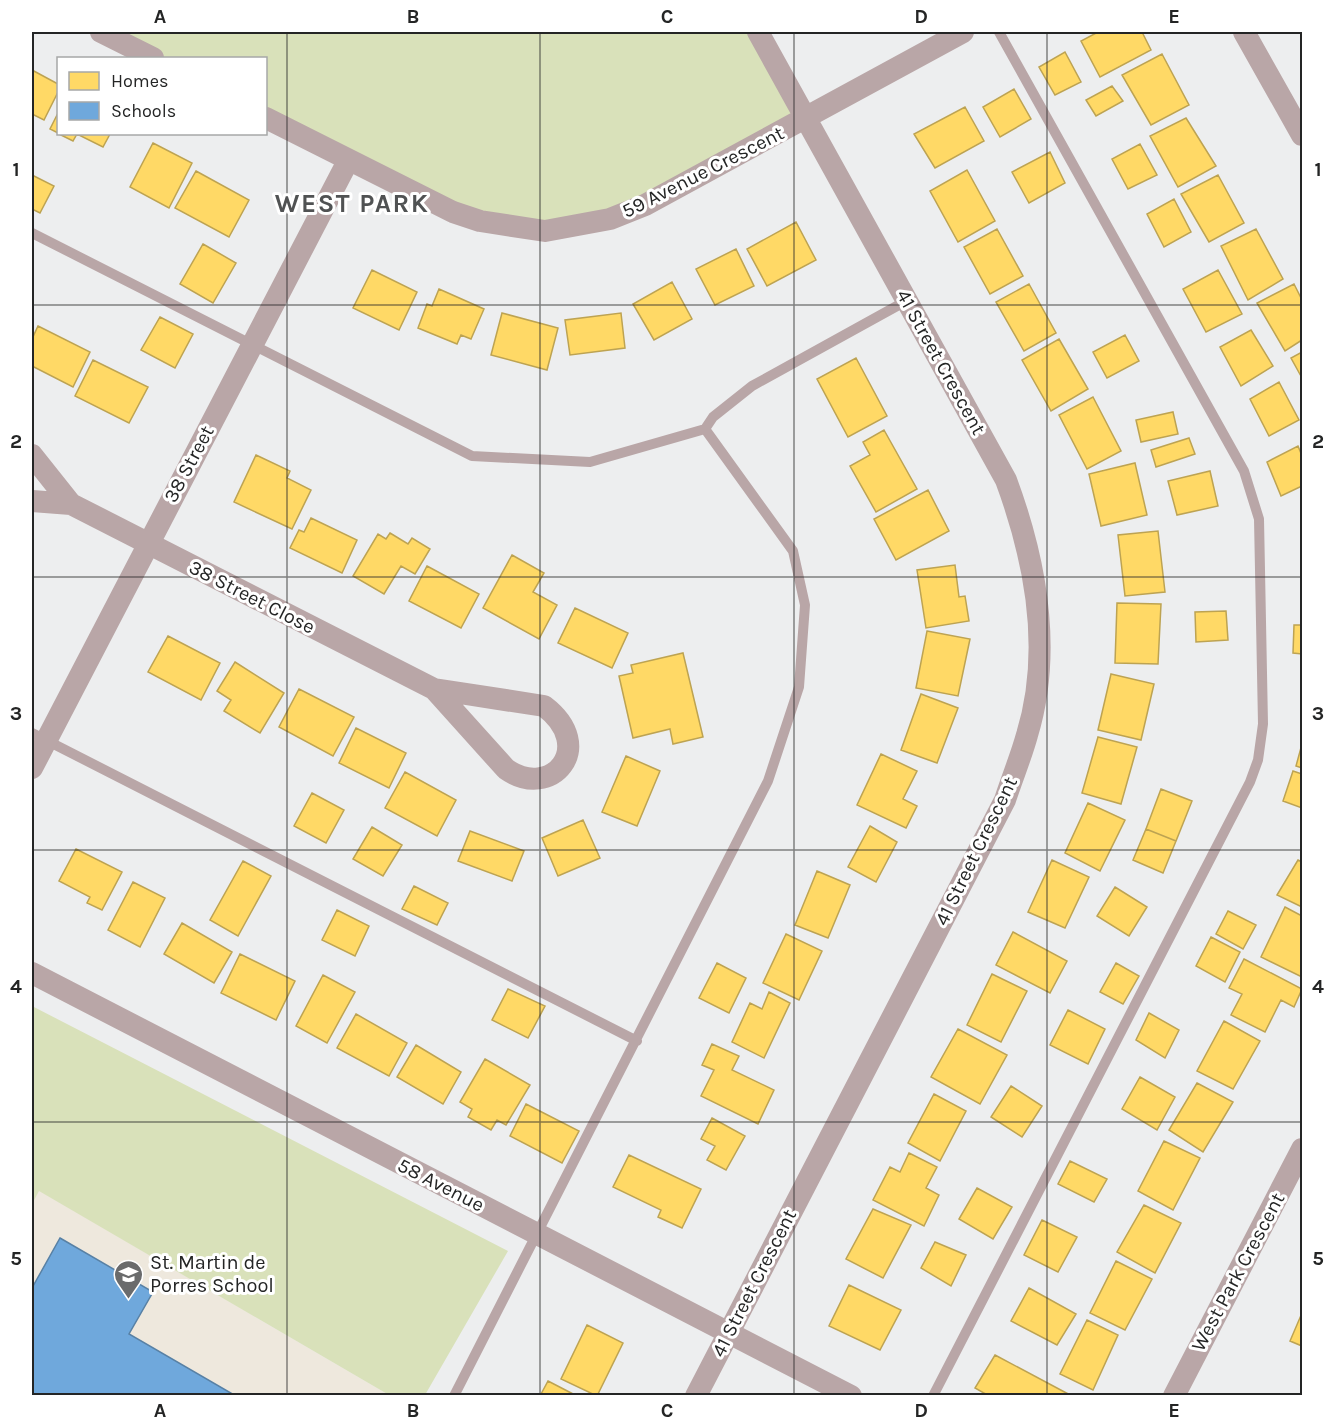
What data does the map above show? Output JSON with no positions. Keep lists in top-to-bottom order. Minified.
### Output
{"streets":{"street":["59 Avenue Crescent","41 Street Crescent","38 Street","38 Street Close","58 Avenue","West Park Crescent"]},"crossings":[["59 Avenue Crescent","41 Street Crescent"],["59 Avenue Crescent","38 Street"],["41 Street Crescent","58 Avenue"],["38 Street","38 Street Close"]],"districts":["WEST PARK"],"places":{"school or university":["St. Martin de Porres School"]},"legend":["Homes","Schools"],"grid":{"columns":["A","B","C","D","E"],"rows":["1","2","3","4","5"]}}
